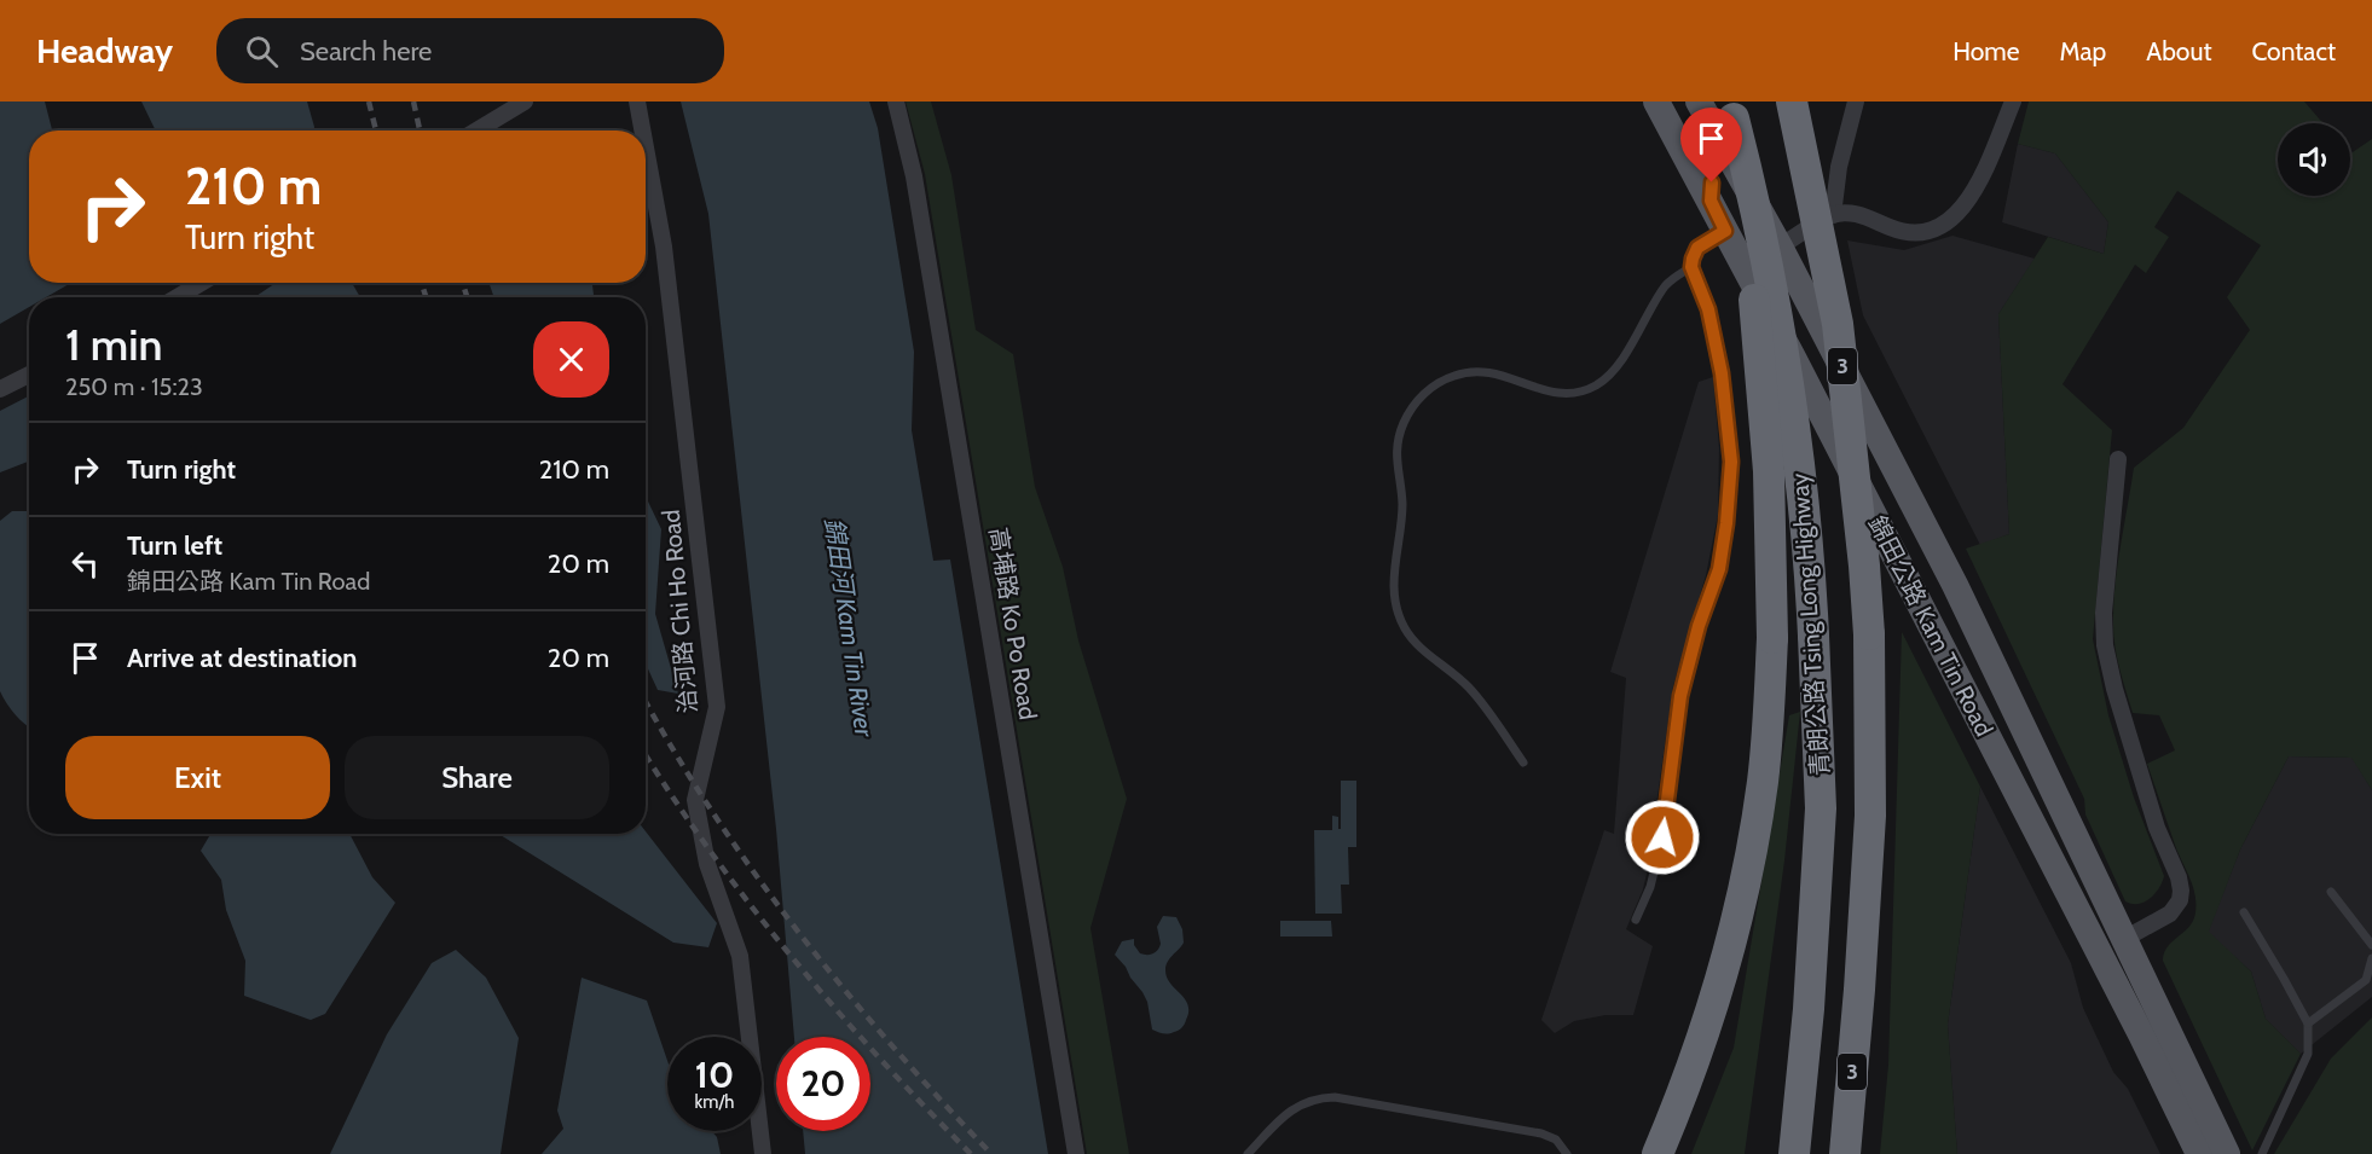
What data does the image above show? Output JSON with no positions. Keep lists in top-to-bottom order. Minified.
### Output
{"streets":{"highway":["3","青朗公路 Tsing Long Highway"],"main road":["錦田公路 Kam Tin Road"],"street":["治河路 Chi Ho Road","高埔路 Ko Po Road"]},"crossings":[["青朗公路 Tsing Long Highway","錦田公路 Kam Tin Road"]],"water":["錦田河 Kam Tin River"],"page":{"header":"Headway","search":"Search here","nav":["Home","Map","About","Contact"],"turn":["210 m","Turn right"],"heading":["1 min","250 m · 15:23"],"list":[{"name":"Turn right","value":"210 m"},{"name":"Turn left","note":"錦田公路 Kam Tin Road","value":"20 m"},{"name":"Arrive at destination","value":"20 m"}],"buttons":["Exit","Share"],"speed":"10 km/h","limit":"20"}}
